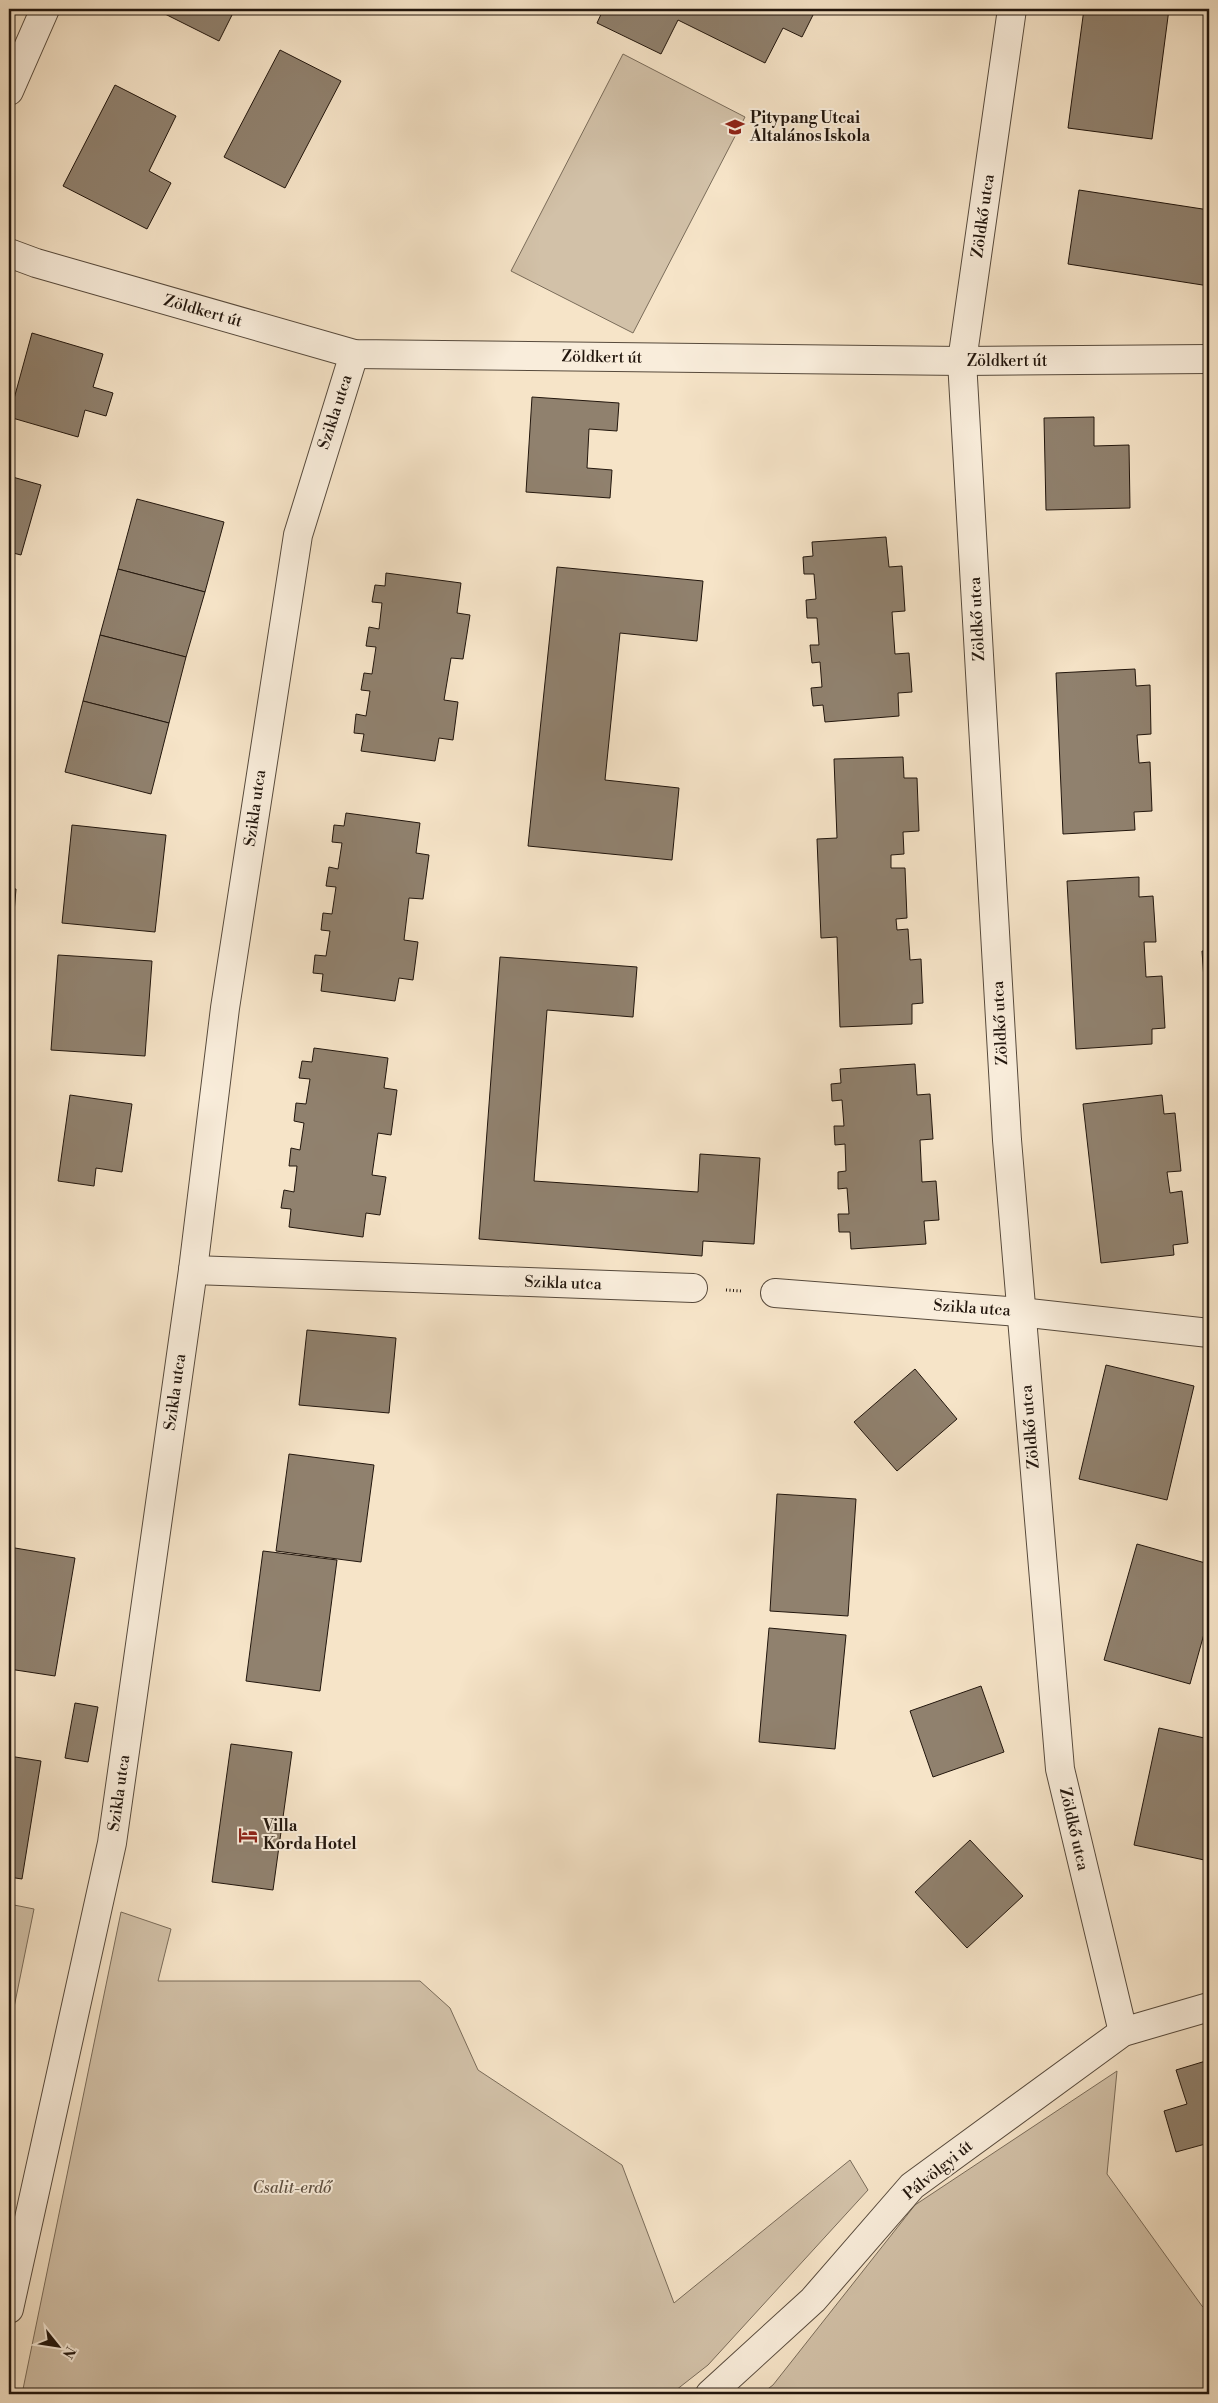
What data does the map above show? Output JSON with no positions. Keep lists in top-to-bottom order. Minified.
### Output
{"streets":{"street":["Zöldkő utca","Zöldkert út","Szikla utca","Pálvölgyi út"]},"crossings":[["Zöldkő utca","Zöldkert út"],["Zöldkő utca","Szikla utca"],["Zöldkő utca","Pálvölgyi út"],["Zöldkert út","Szikla utca"]],"parks":["Csalit-erdő"],"places":{"school or university":["Pitypang Utcai Általános Iskola"],"hotel":["Villa Korda Hotel"]},"north":"bottom right"}
